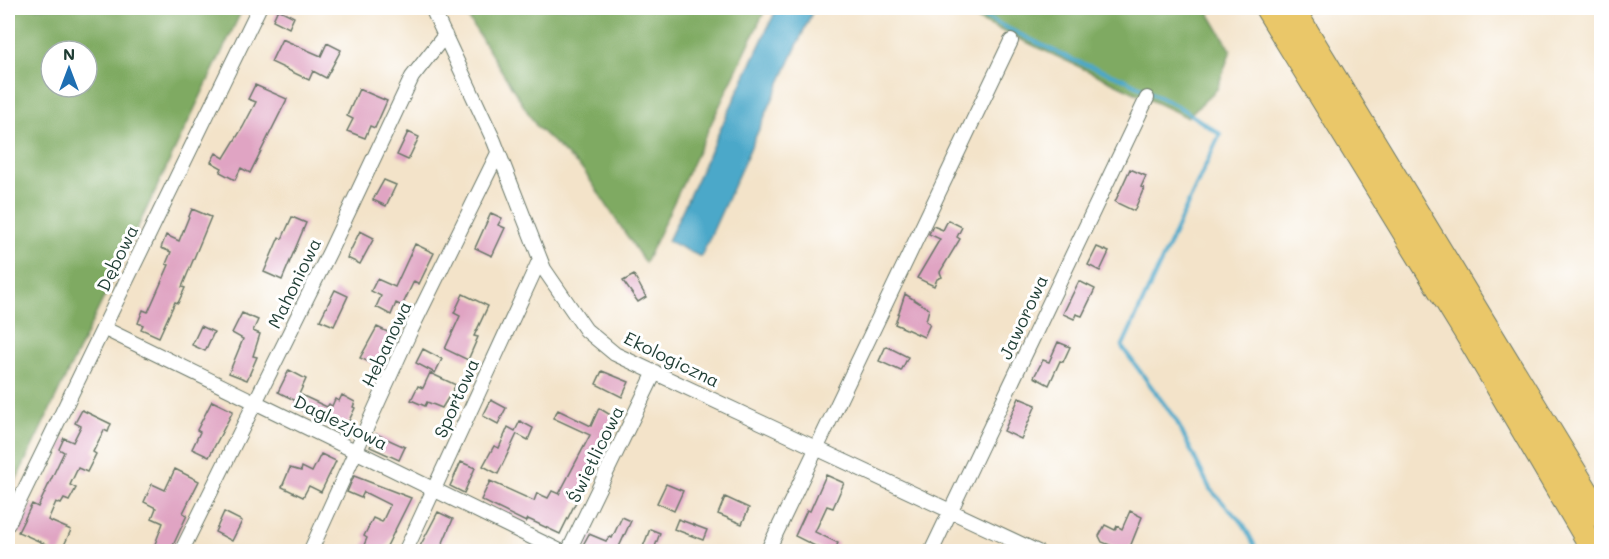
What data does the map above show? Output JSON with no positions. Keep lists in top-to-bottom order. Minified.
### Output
{"streets":{"street":["Dębowa","Mahoniowa","Jaworowa","Hebanowa","Ekologiczna","Sportowa","Daglezjowa","Świetlicowa"]},"crossings":[["Dębowa","Daglezjowa"],["Mahoniowa","Ekologiczna"],["Mahoniowa","Daglezjowa"],["Jaworowa","Ekologiczna"],["Hebanowa","Ekologiczna"],["Hebanowa","Daglezjowa"],["Ekologiczna","Sportowa"],["Ekologiczna","Świetlicowa"],["Sportowa","Daglezjowa"]],"north":"top"}
